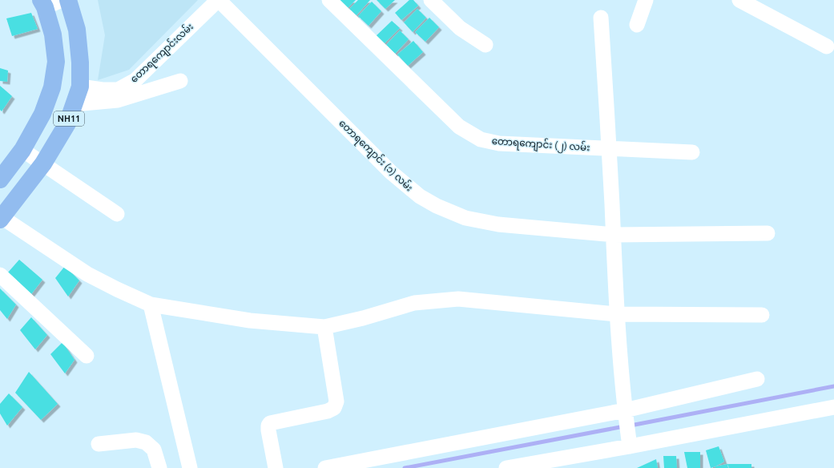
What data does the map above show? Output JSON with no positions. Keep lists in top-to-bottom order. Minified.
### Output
{"streets":{"highway":["NH11"],"street":["တောရကျောင်းလမ်း","တောရကျောင်း (၂) လမ်း","တောရကျောင်း (၁) လမ်း"]},"crossings":[["တောရကျောင်းလမ်း","NH11"],["တောရကျောင်းလမ်း","တောရကျောင်း (၁) လမ်း"]]}
